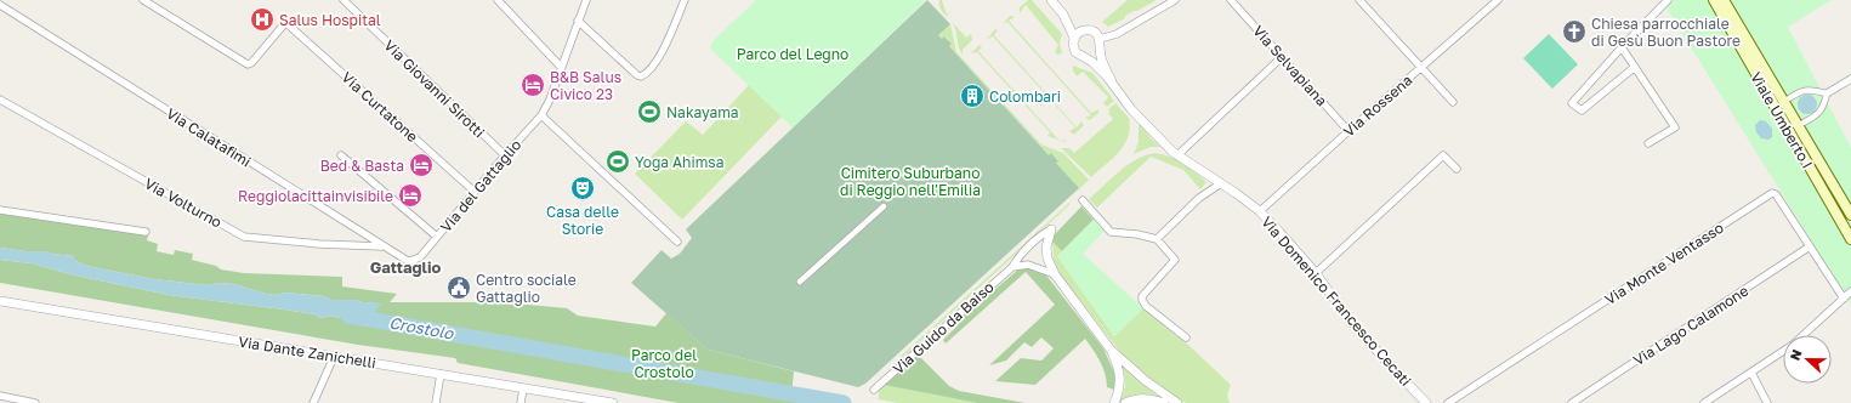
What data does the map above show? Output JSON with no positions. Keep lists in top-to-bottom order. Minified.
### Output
{"streets":{"main road":["Viale Umberto I"],"street":["Via Selvapiana","Via Giovanni Sirotti","Via Rossena","Via Curtatone","Via Calatafimi","Via del Gattaglio","Via Volturno","Via Monte Ventasso","Via Domenico Francesco Cecati","Via Lago Calamone","Via Guido da Baiso","Via Dante Zanichelli"]},"crossings":[["Via Selvapiana","Via Rossena"],["Via Giovanni Sirotti","Via del Gattaglio"],["Via Rossena","Via Domenico Francesco Cecati"],["Via Curtatone","Via del Gattaglio"],["Via Calatafimi","Via del Gattaglio"],["Via Calatafimi","Via Volturno"],["Via Monte Ventasso","Via Lago Calamone"]],"districts":["Gattaglio"],"water":["Crostolo"],"parks":["Parco del Legno","Cimitero Suburbano di Reggio nell'Emilia","Parco del Crostolo"],"places":{"hospital":["Salus Hospital"],"church":["Chiesa parrocchiale di Gesù Buon Pastore"],"hotel":["B&B Salus Civico 23","Bed & Basta","Reggiolacittainvisibile"],"building":["Colombari"],"sports":["Nakayama","Yoga Ahimsa"],"theatre":["Casa delle Storie"],"public building":["Centro sociale Gattaglio"]},"north":"left"}
